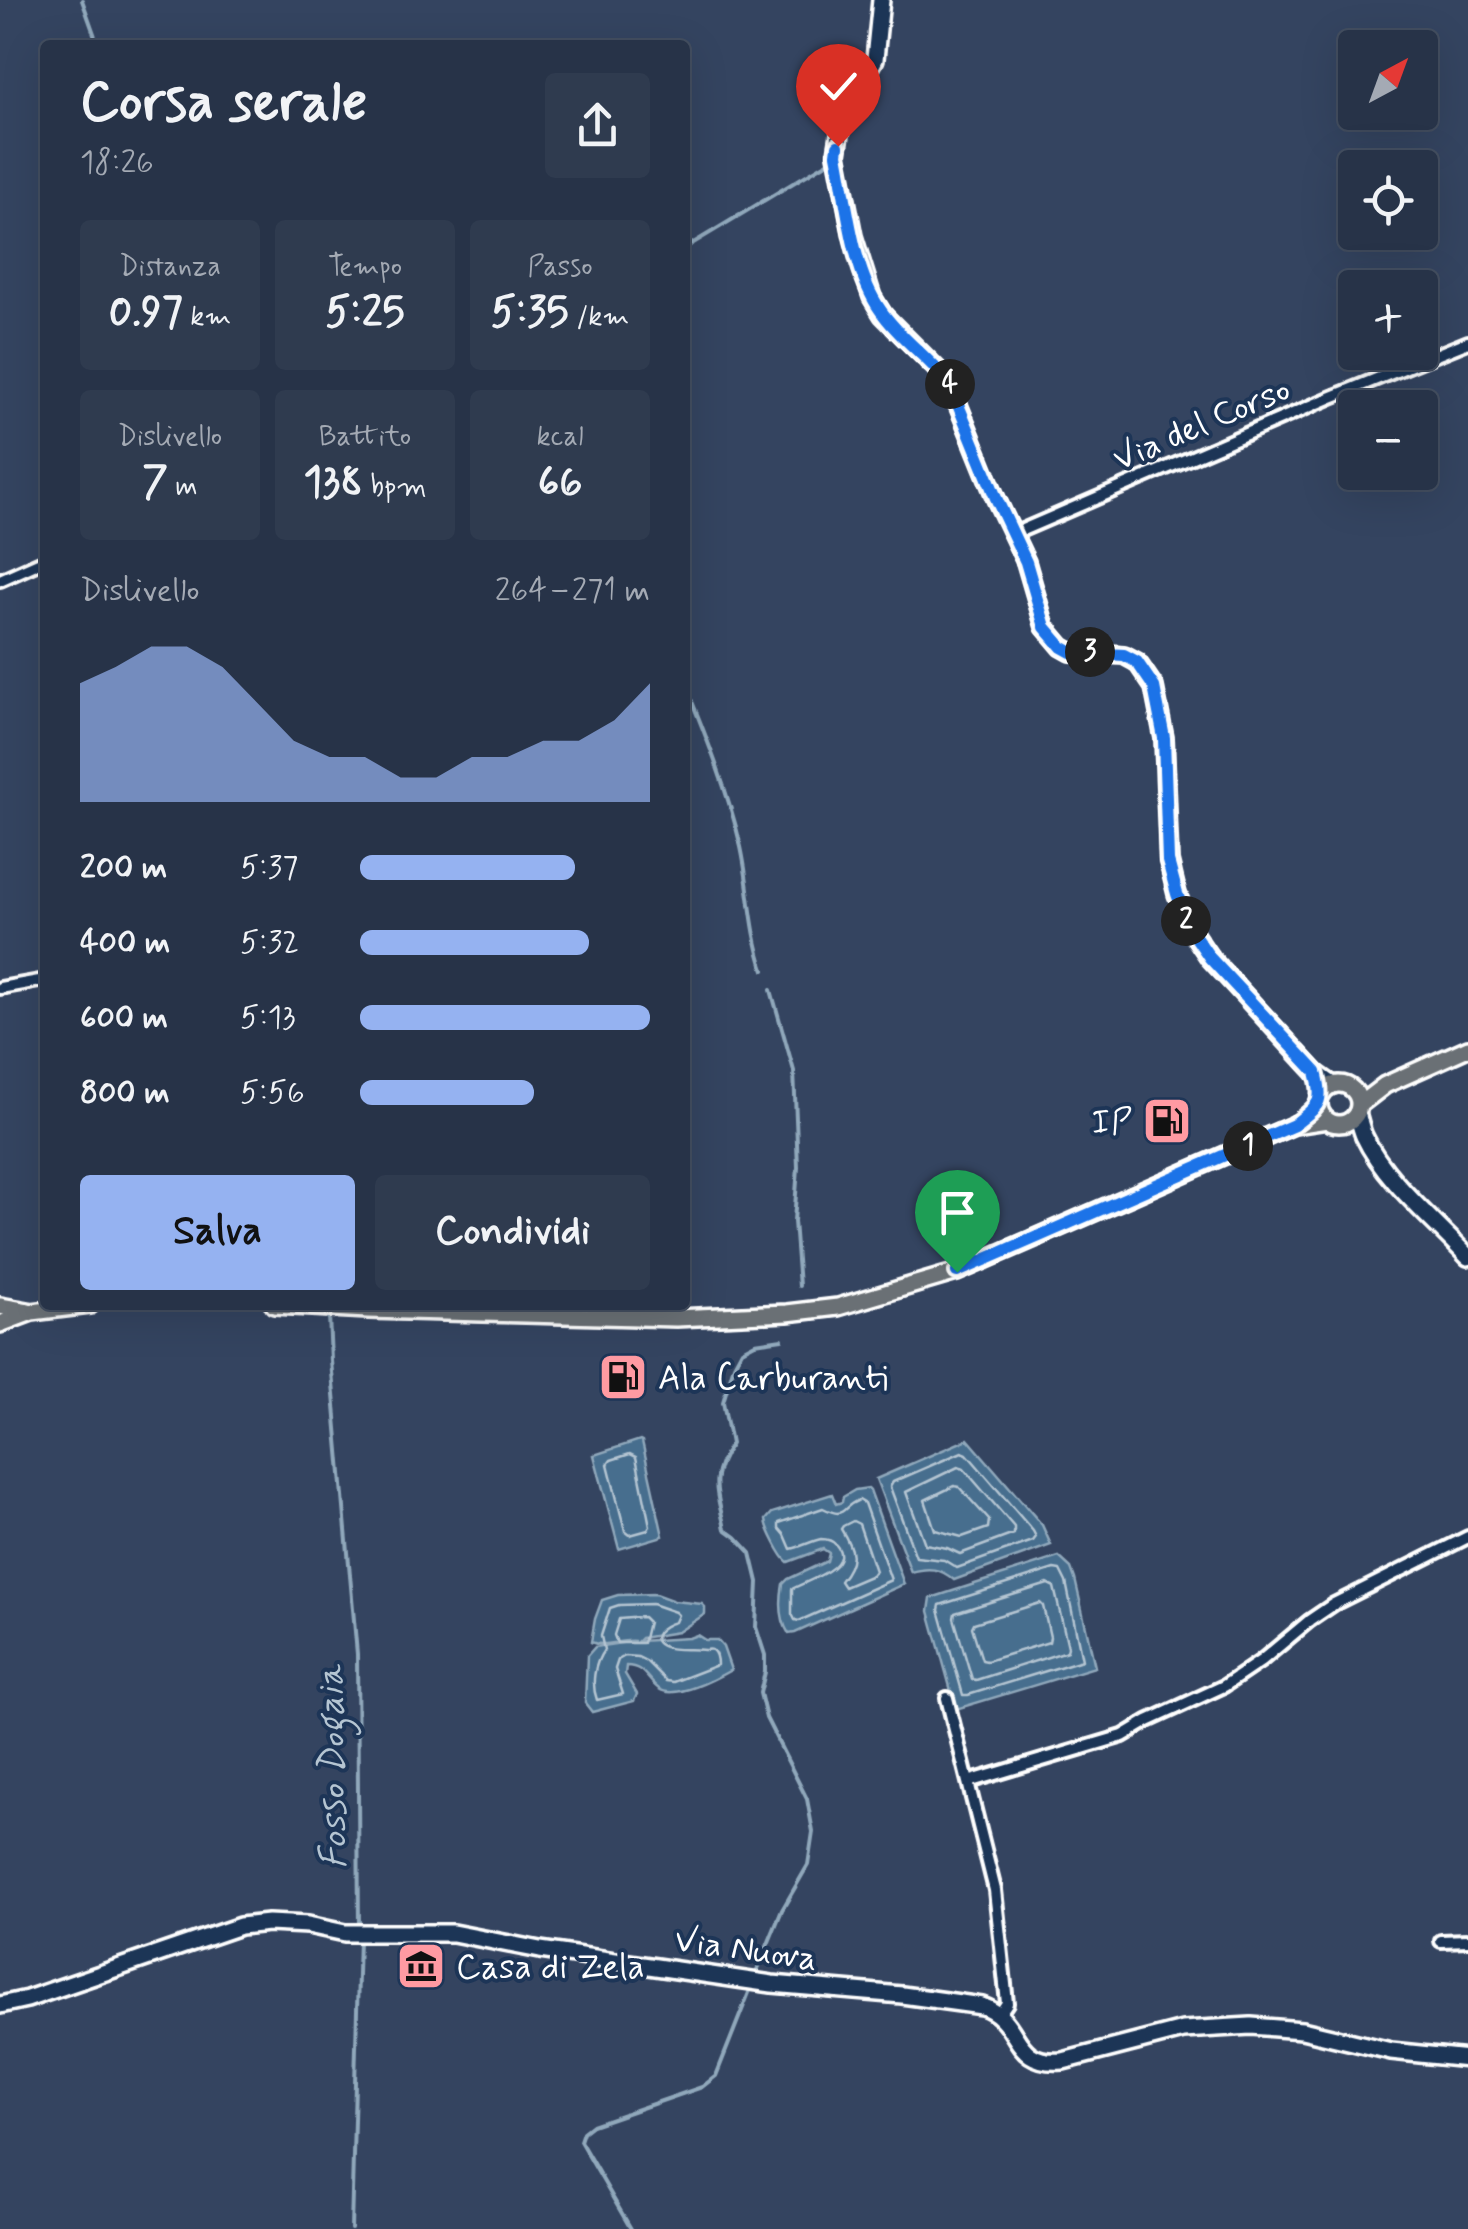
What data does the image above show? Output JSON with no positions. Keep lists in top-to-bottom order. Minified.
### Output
{"streets":{"street":["Via del Corso","Via Nuova"]},"water":["Fosso Dogaia"],"places":{"fuel station":["IP","Ala Carburanti"],"museum":["Casa di Zela"]},"north":"top right","page":{"map_buttons":["+","−"],"heading":["Corsa serale","18:26"],"stats":[["Distanza","0.97 km"],["Tempo","5:25"],["Passo","5:35 /km"],["Dislivello","7 m"],["Battito","138 bpm"],["kcal","66"]],"pins":["4","3","2","1"],"chart":["Dislivello","264–271 m"],"list":[{"name":"200 m","note":"5:37"},{"name":"400 m","note":"5:32"},{"name":"600 m","note":"5:13"},{"name":"800 m","note":"5:56"}],"buttons":["Salva","Condividi"]}}
